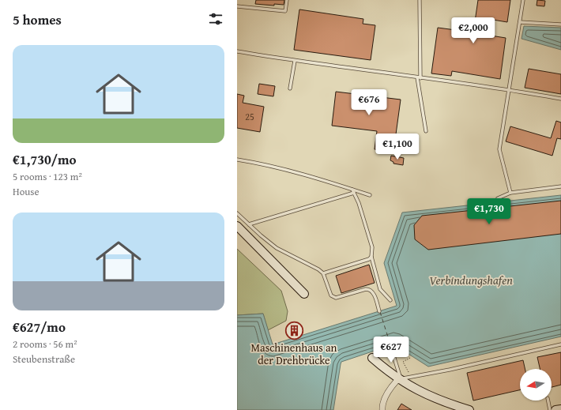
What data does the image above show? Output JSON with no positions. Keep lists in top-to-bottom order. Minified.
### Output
{"water":["Verbindungshafen"],"places":{"building":["Maschinenhaus an der Drehbrücke"]},"house_numbers":["25"],"north":"left","page":{"heading":"5 homes","price":["€2,000","€676","€1,100","€1,730","€627"],"list":[{"name":"€1,730/mo","note":"5 rooms · 123 m² · House"},{"name":"€627/mo","note":"2 rooms · 56 m² · Steubenstraße"}]}}
